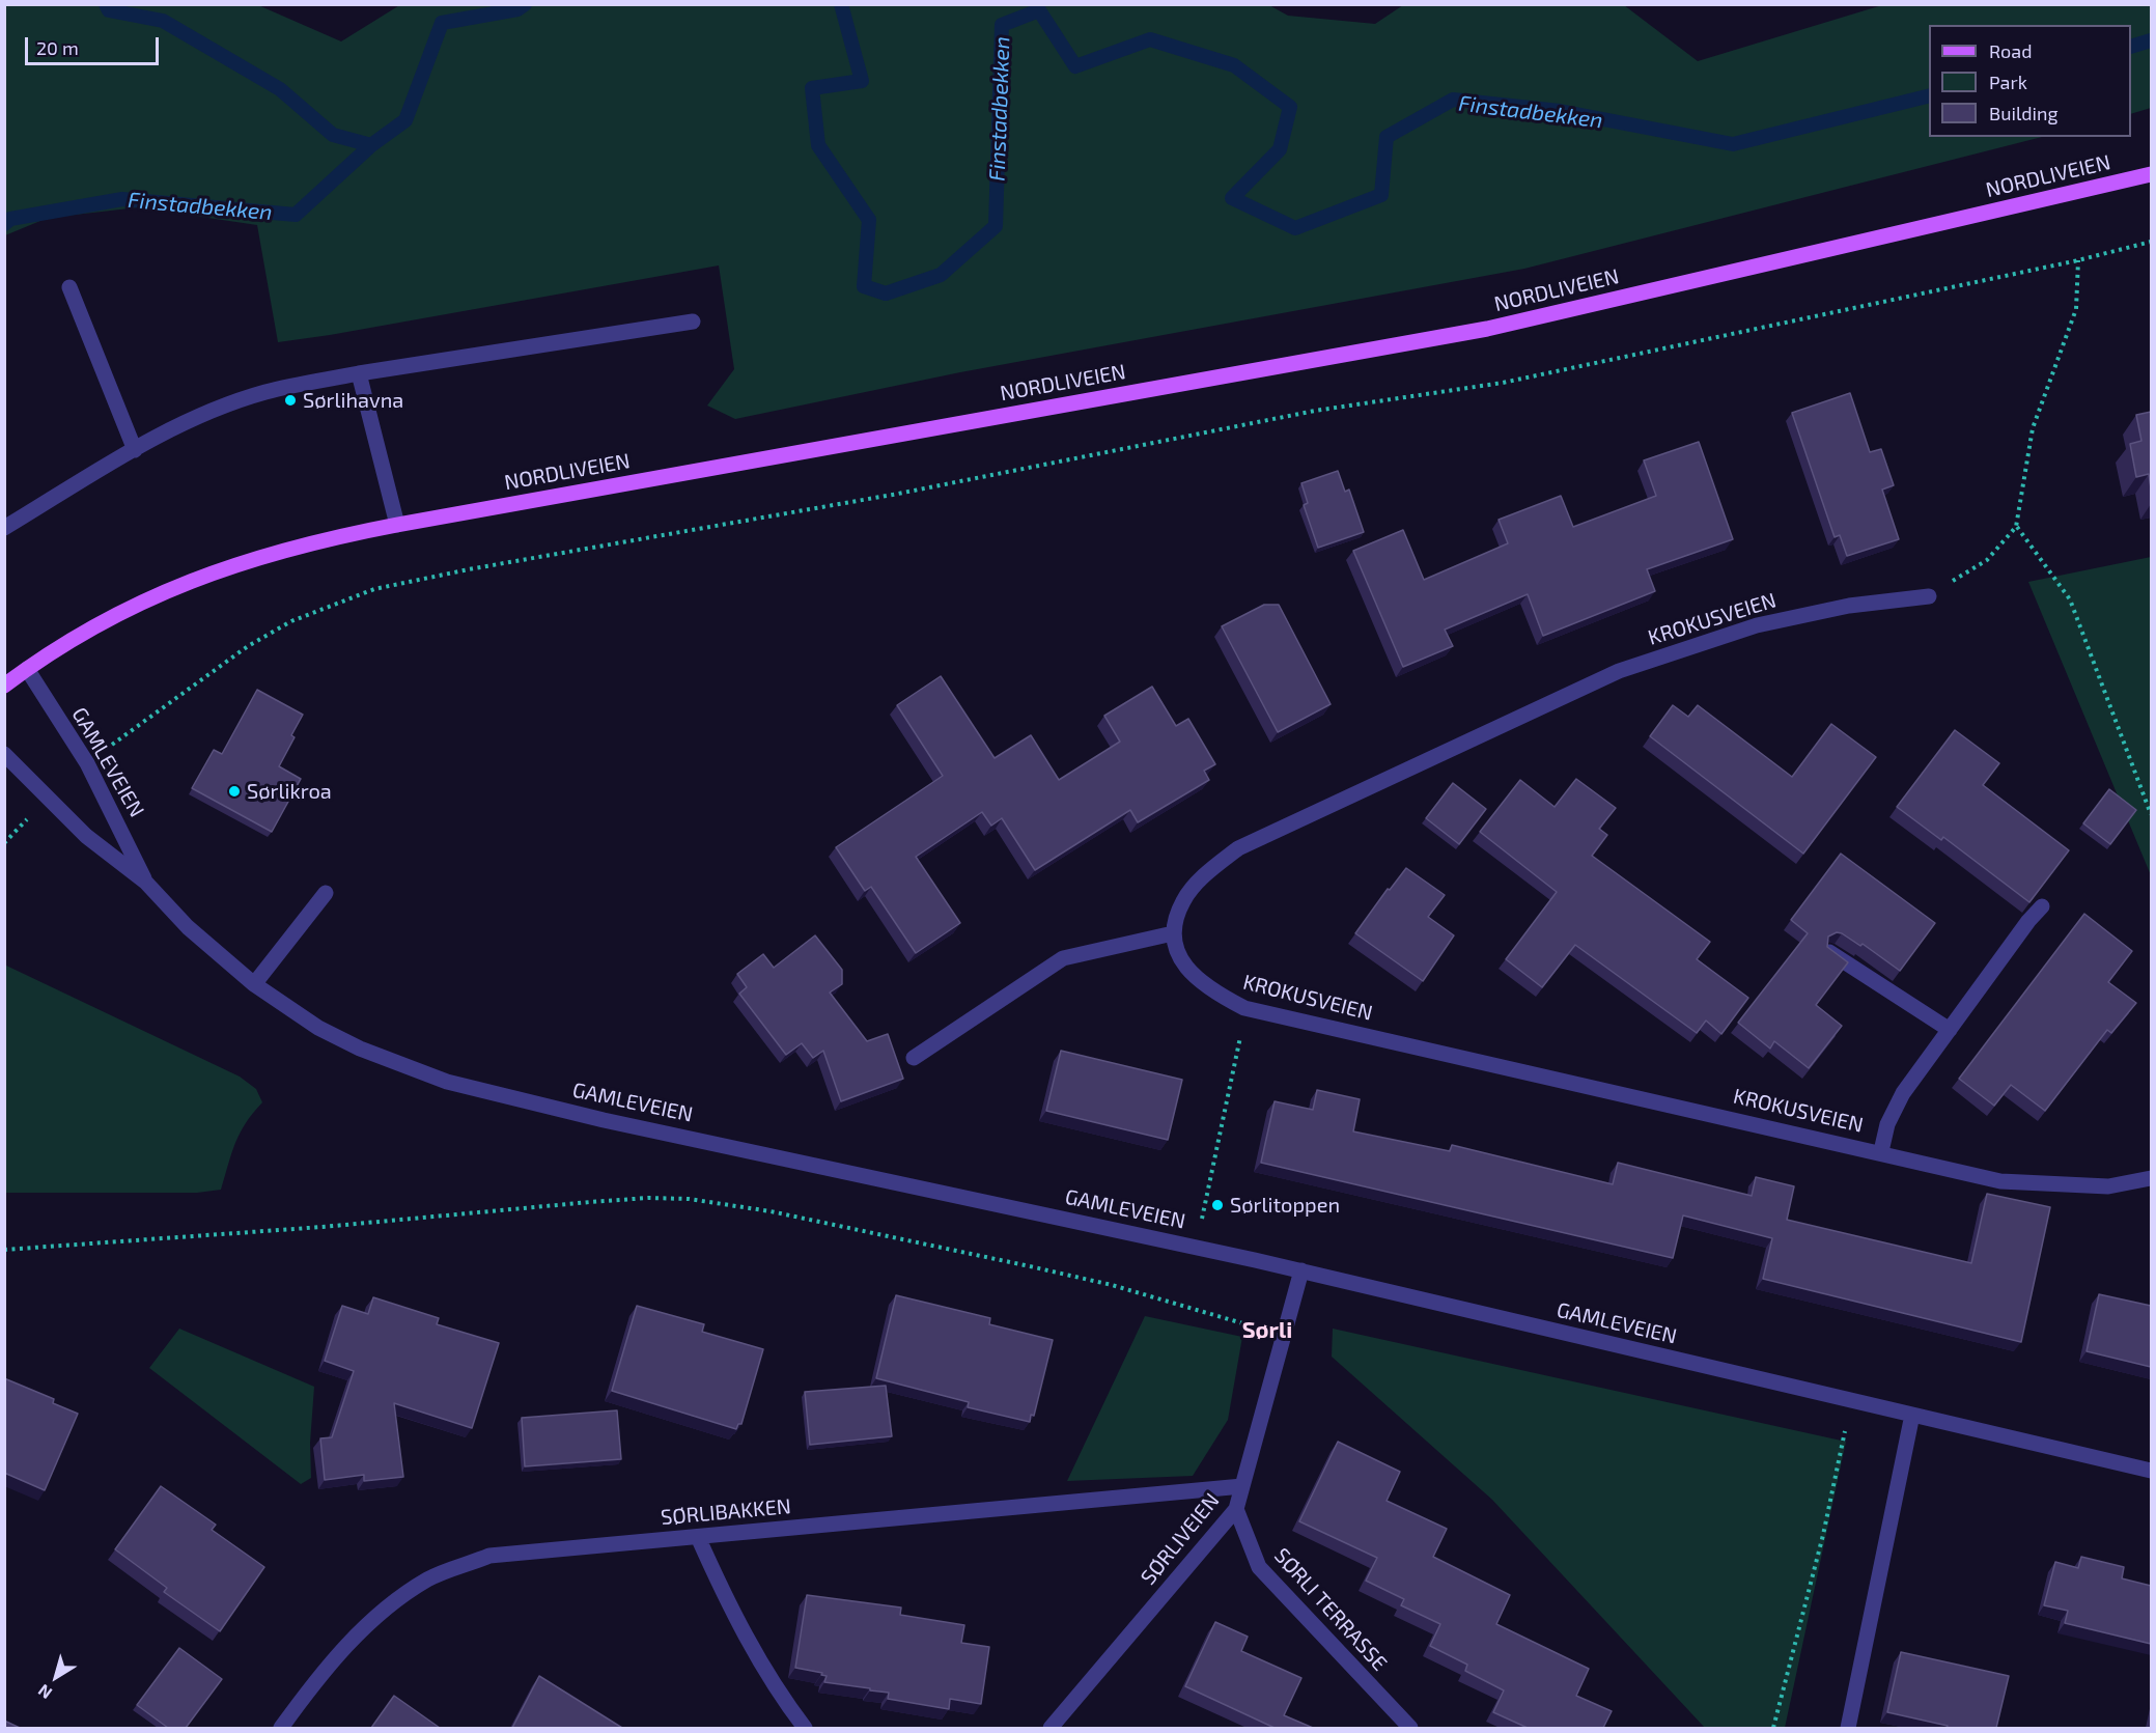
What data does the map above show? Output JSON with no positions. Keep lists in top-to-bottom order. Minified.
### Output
{"streets":{"main road":["NORDLIVEIEN"],"street":["KROKUSVEIEN","GAMLEVEIEN","SØRLIBAKKEN","SØRLIVEIEN","SØRLI TERRASSE"]},"crossings":[["NORDLIVEIEN","GAMLEVEIEN"],["GAMLEVEIEN","SØRLIVEIEN"],["SØRLIBAKKEN","SØRLIVEIEN"],["SØRLIVEIEN","SØRLI TERRASSE"]],"districts":["Sørli"],"water":["Finstadbekken"],"places":["Sørlihavna","Sørlikroa","Sørlitoppen"],"legend":["Road","Park","Building"],"scale_bar":"20 m","north":"bottom left"}
